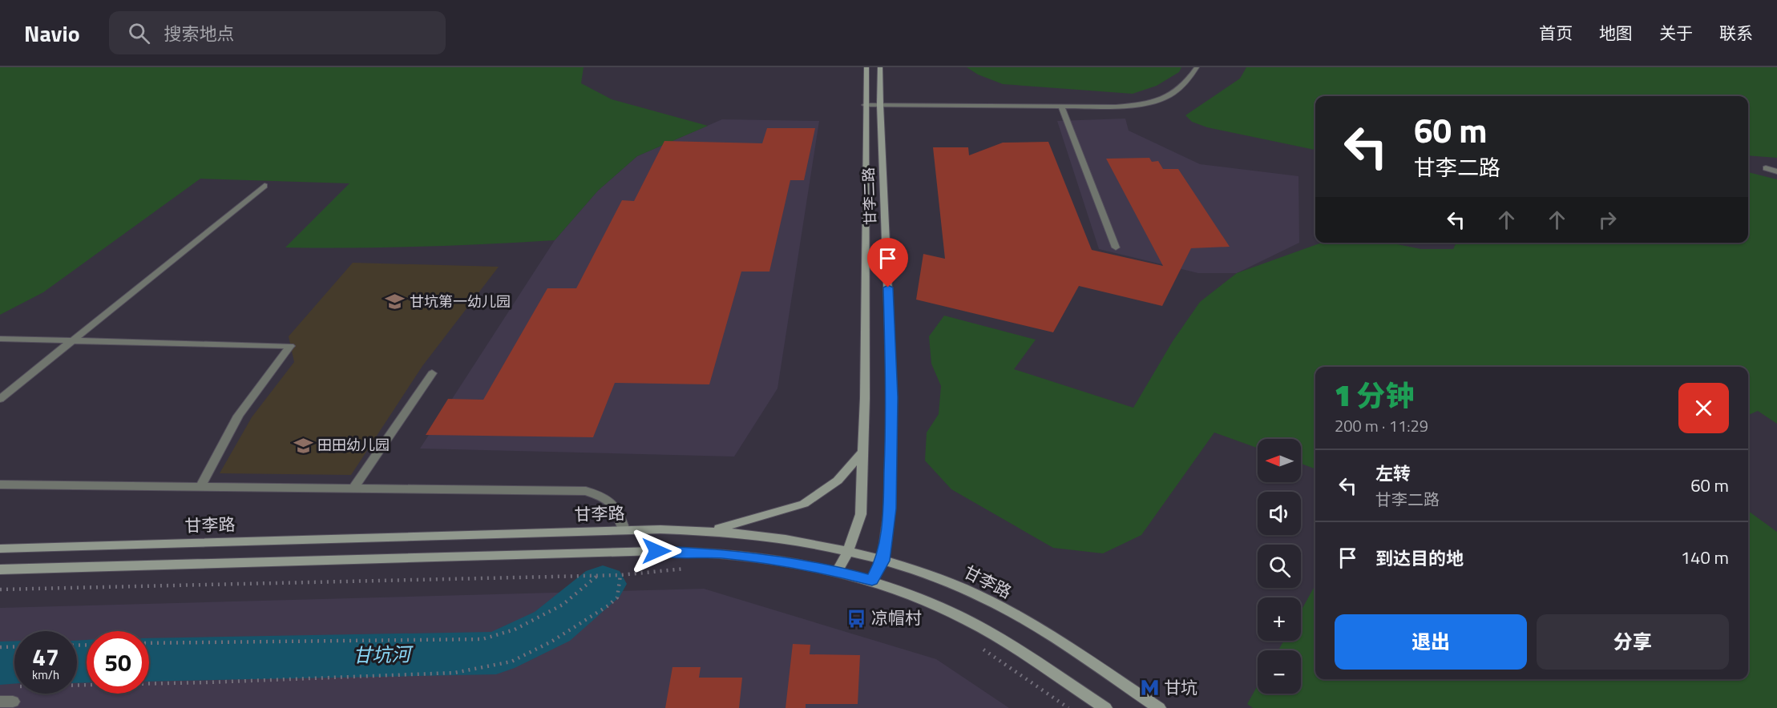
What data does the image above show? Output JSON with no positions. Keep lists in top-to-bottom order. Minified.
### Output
{"streets":{"main road":["甘李二路","甘李路"]},"crossings":[["甘李二路","甘李路"]],"water":["甘坑河"],"places":{"school or university":["甘坑第一幼儿园","田田幼儿园"],"bus stop":["凉帽村"],"metro station":["甘坑"]},"north":"left","page":{"header":"Navio","search":"搜索地点","nav":["首页","地图","关于","联系"],"turn":["60 m","甘李二路"],"heading":["1 分钟","200 m · 11:29"],"map_buttons":["+","−"],"list":[{"name":"左转","note":"甘李二路","value":"60 m"},{"name":"到达目的地","value":"140 m"}],"buttons":["退出","分享"],"speed":"47 km/h","limit":"50"}}
